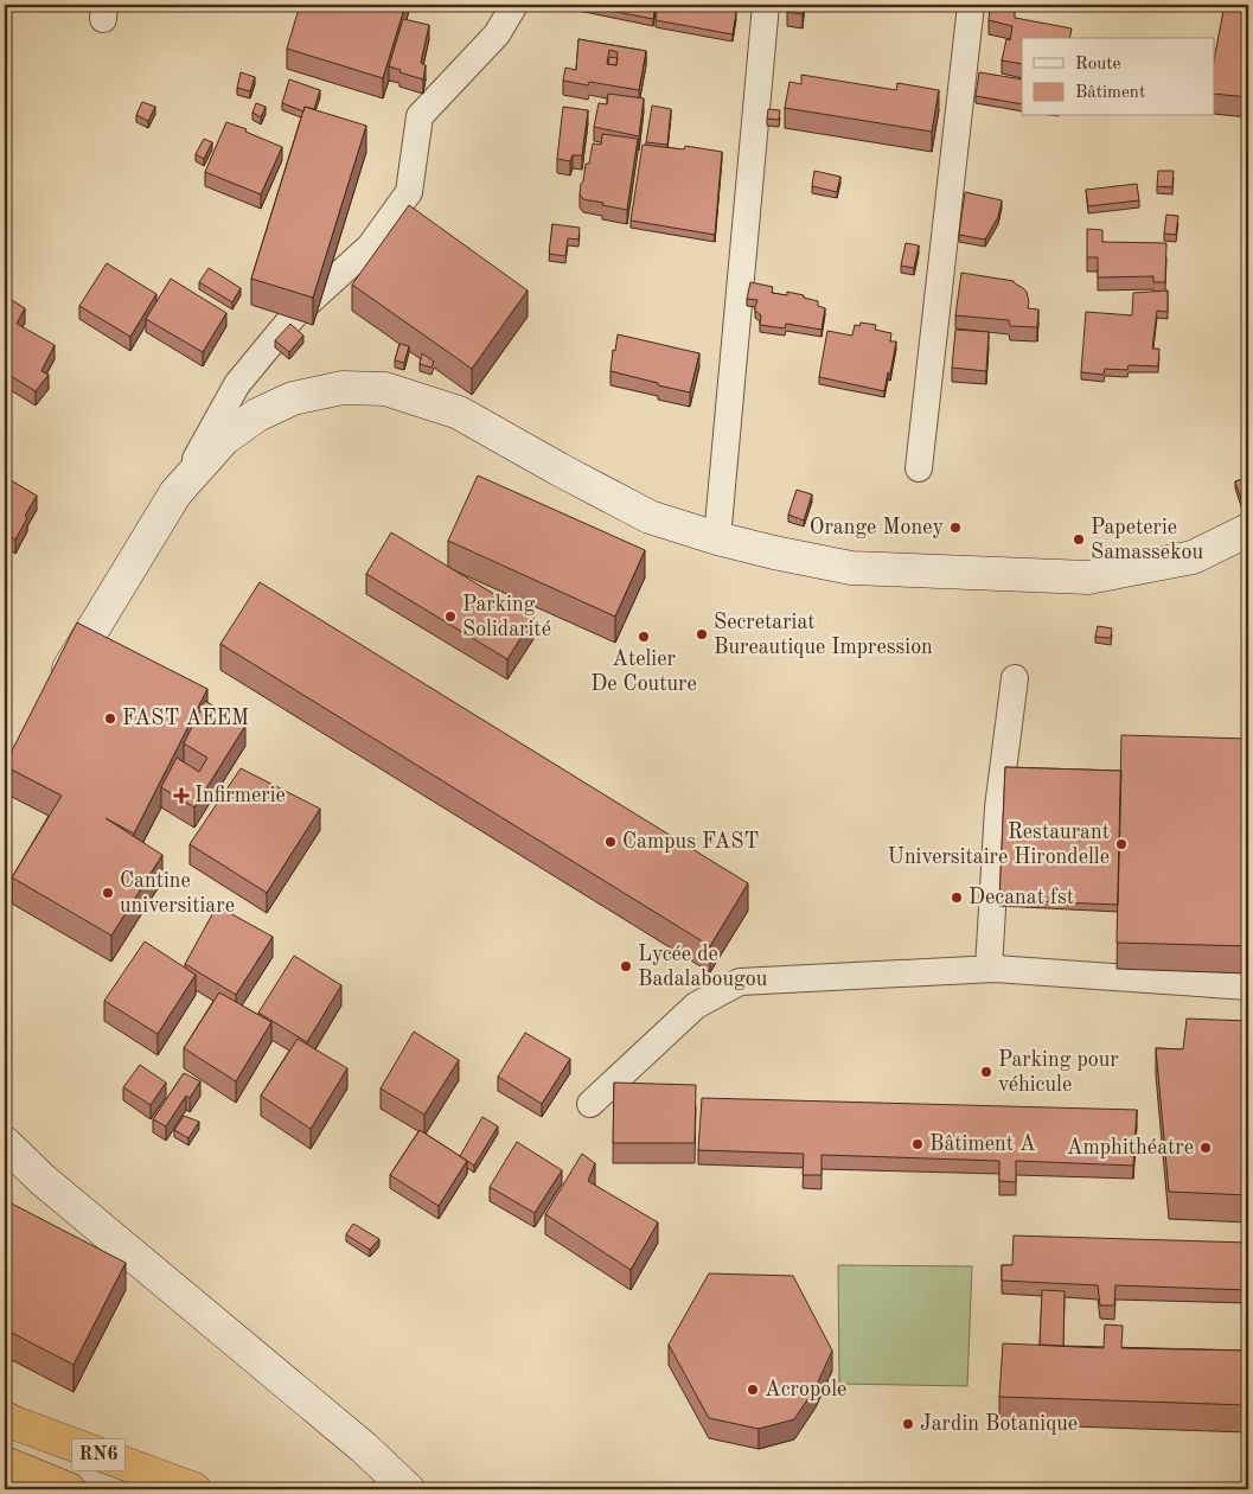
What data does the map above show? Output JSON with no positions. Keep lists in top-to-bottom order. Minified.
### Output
{"streets":{"highway":["RN6"]},"places":{"other":["Orange Money","Papeterie Samassekou","Parking Solidarité","Secretariat Bureautique Impression","Atelier De Couture","FAST AEEM","Campus FAST","Restaurant Universitaire Hirondelle","Cantine universitiare","Decanat fst","Lycée de Badalabougou","Parking pour véhicule","Bâtiment A","Amphithéatre","Acropole","Jardin Botanique"],"health":["Infirmerie"]},"legend":["Route","Bâtiment"]}
